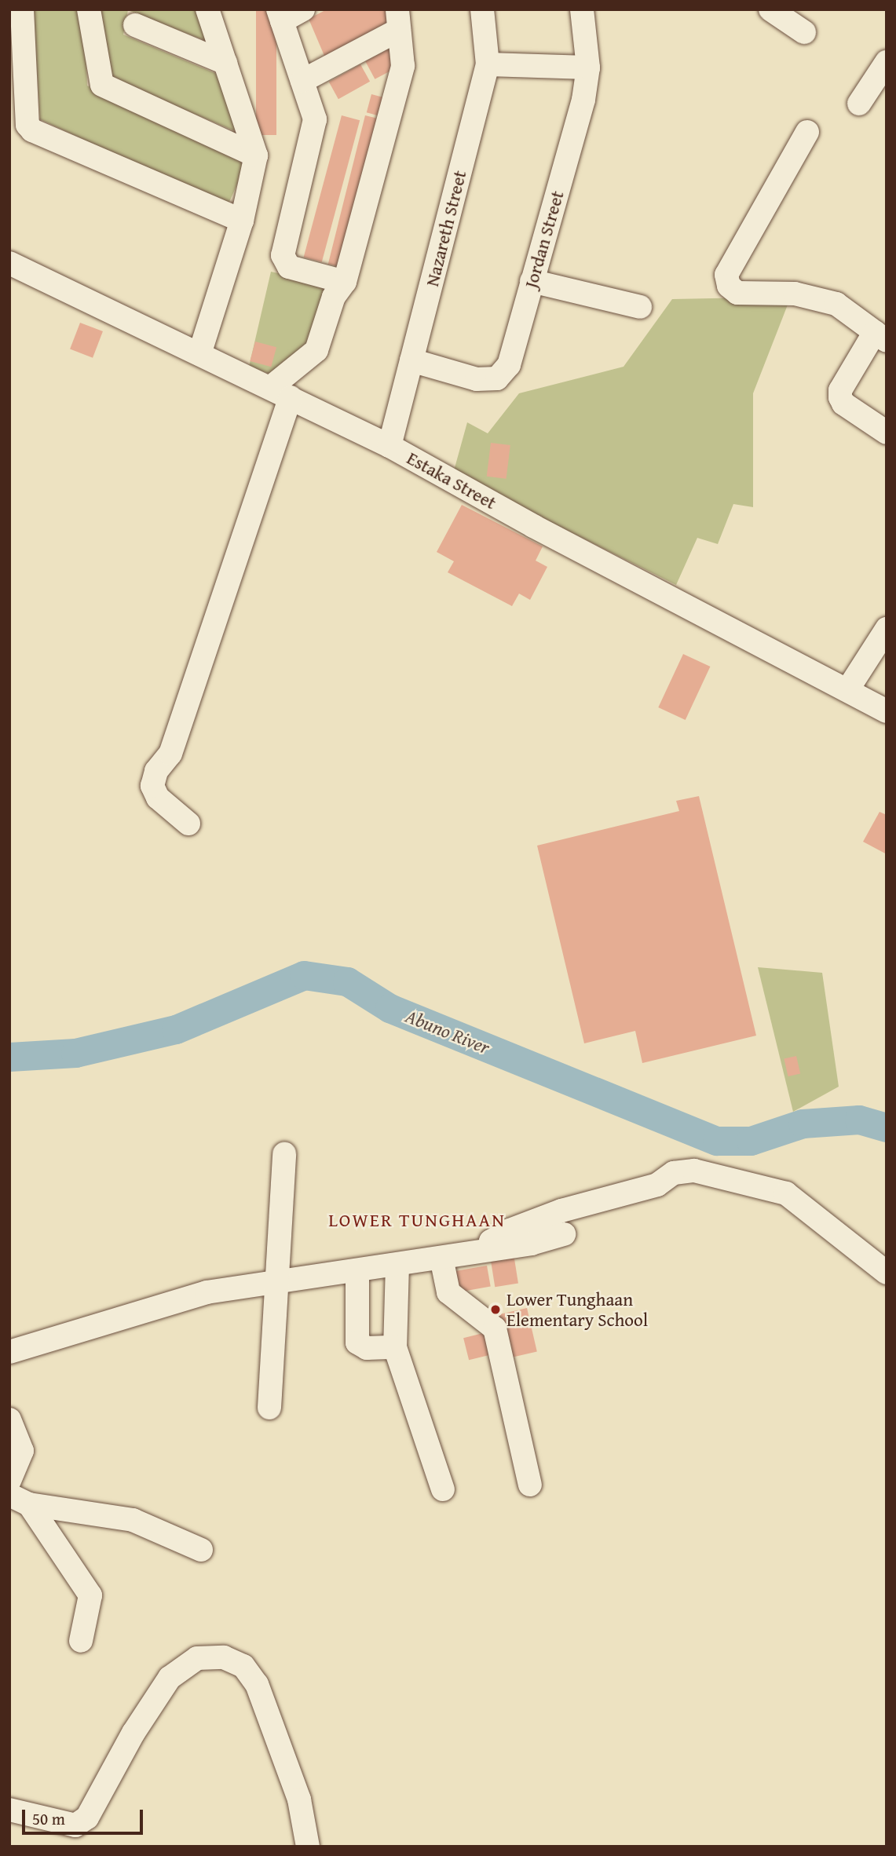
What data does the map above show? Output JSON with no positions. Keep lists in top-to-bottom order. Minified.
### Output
{"streets":{"street":["Nazareth Street","Jordan Street","Estaka Street"]},"crossings":[["Nazareth Street","Jordan Street"],["Nazareth Street","Estaka Street"]],"districts":["LOWER TUNGHAAN"],"water":["Abuno River"],"places":["Lower Tunghaan Elementary School"],"scale_bar":"50 m"}
